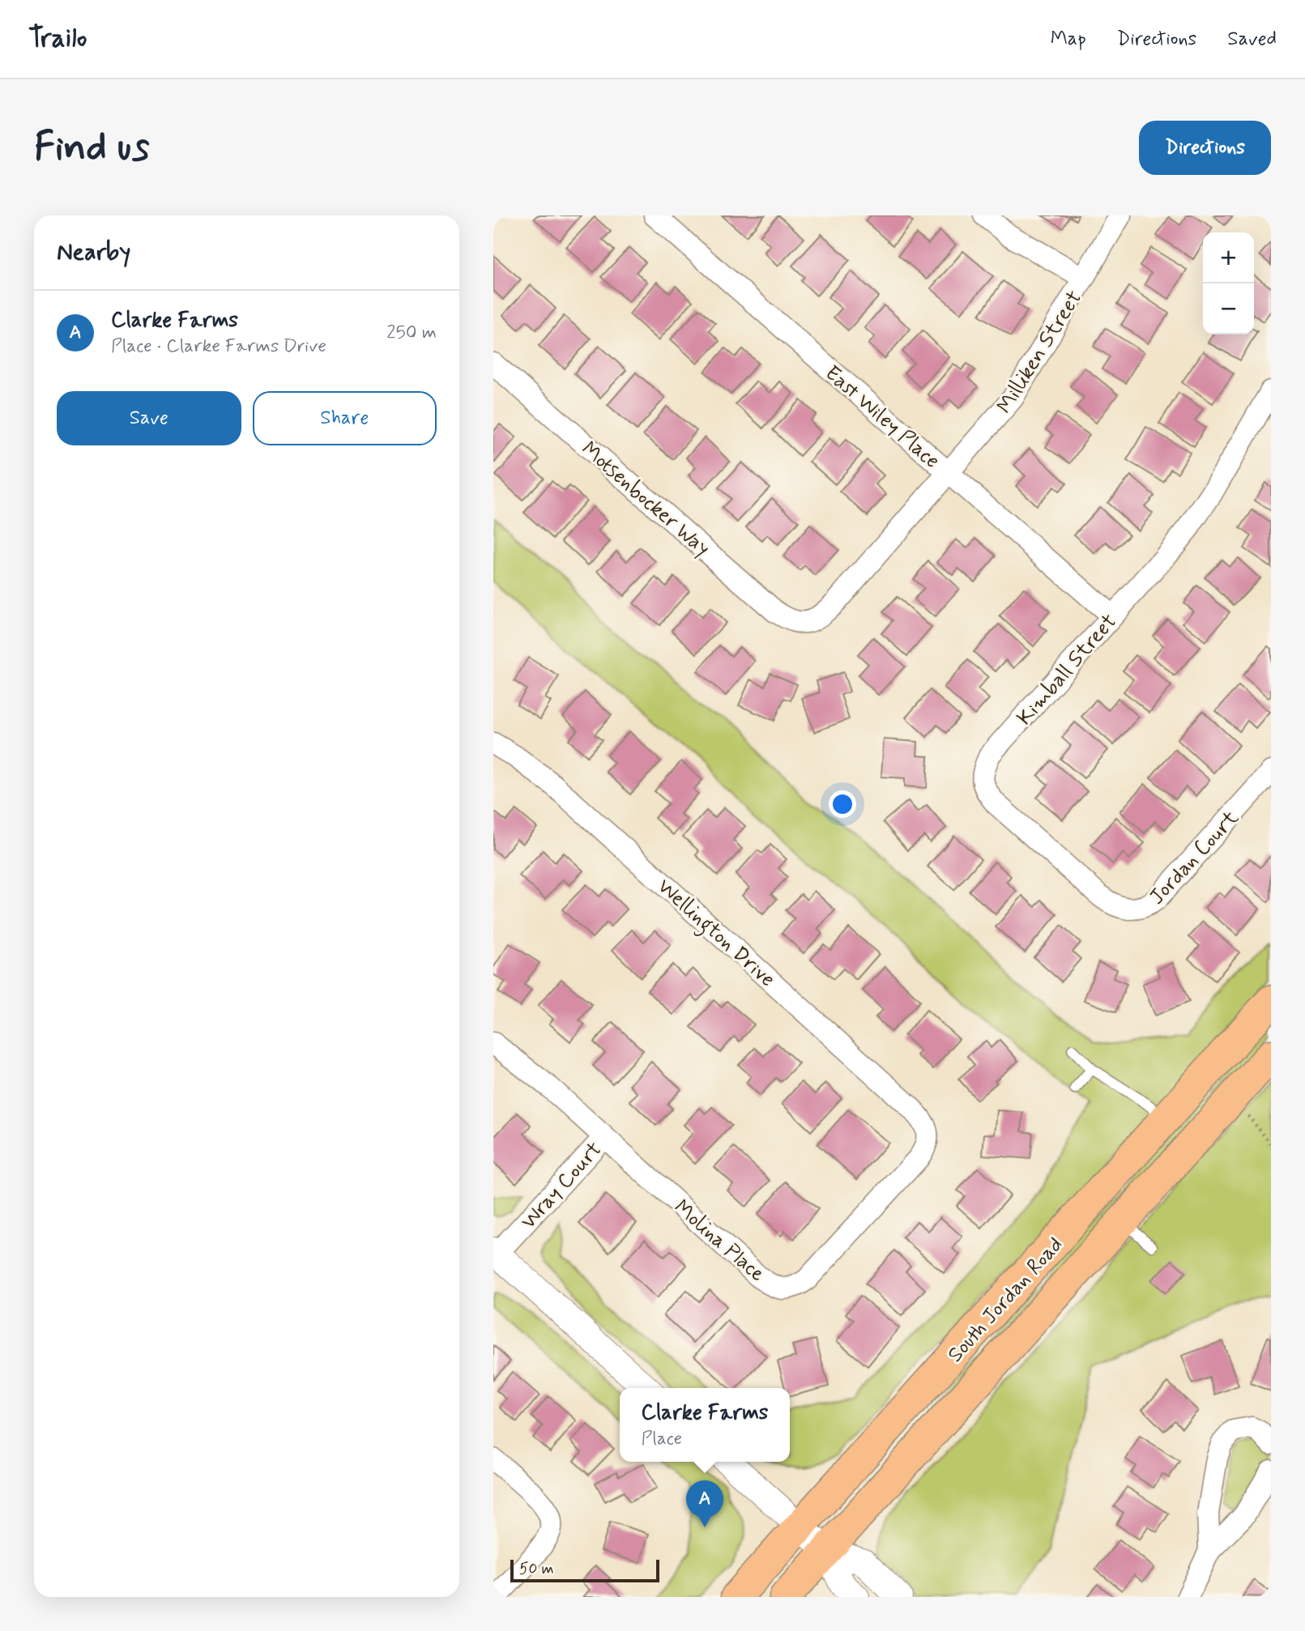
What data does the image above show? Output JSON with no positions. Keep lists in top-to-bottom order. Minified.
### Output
{"streets":{"main road":["South Jordan Road"],"street":["Milliken Street","East Wiley Place","Motsenbocker Way","Kimball Street","Jordan Court","Wellington Drive","Wray Court","Molina Place"]},"crossings":[["Milliken Street","East Wiley Place"],["Milliken Street","Motsenbocker Way"],["East Wiley Place","Kimball Street"],["Kimball Street","Jordan Court"],["Wellington Drive","Molina Place"],["Wray Court","Molina Place"]],"scale_bar":"50 m","page":{"header":"Trailo","nav":["Map","Directions","Saved"],"buttons":["Directions",["Save","Share"]],"title":"Find us","heading":"Nearby","map_buttons":["+","−"],"list":[{"mark":"A","name":"Clarke Farms","note":"Place · Clarke Farms Drive","value":"250 m"}],"popup":["Clarke Farms","Place"],"pins":"A","scale":"50 m"}}
